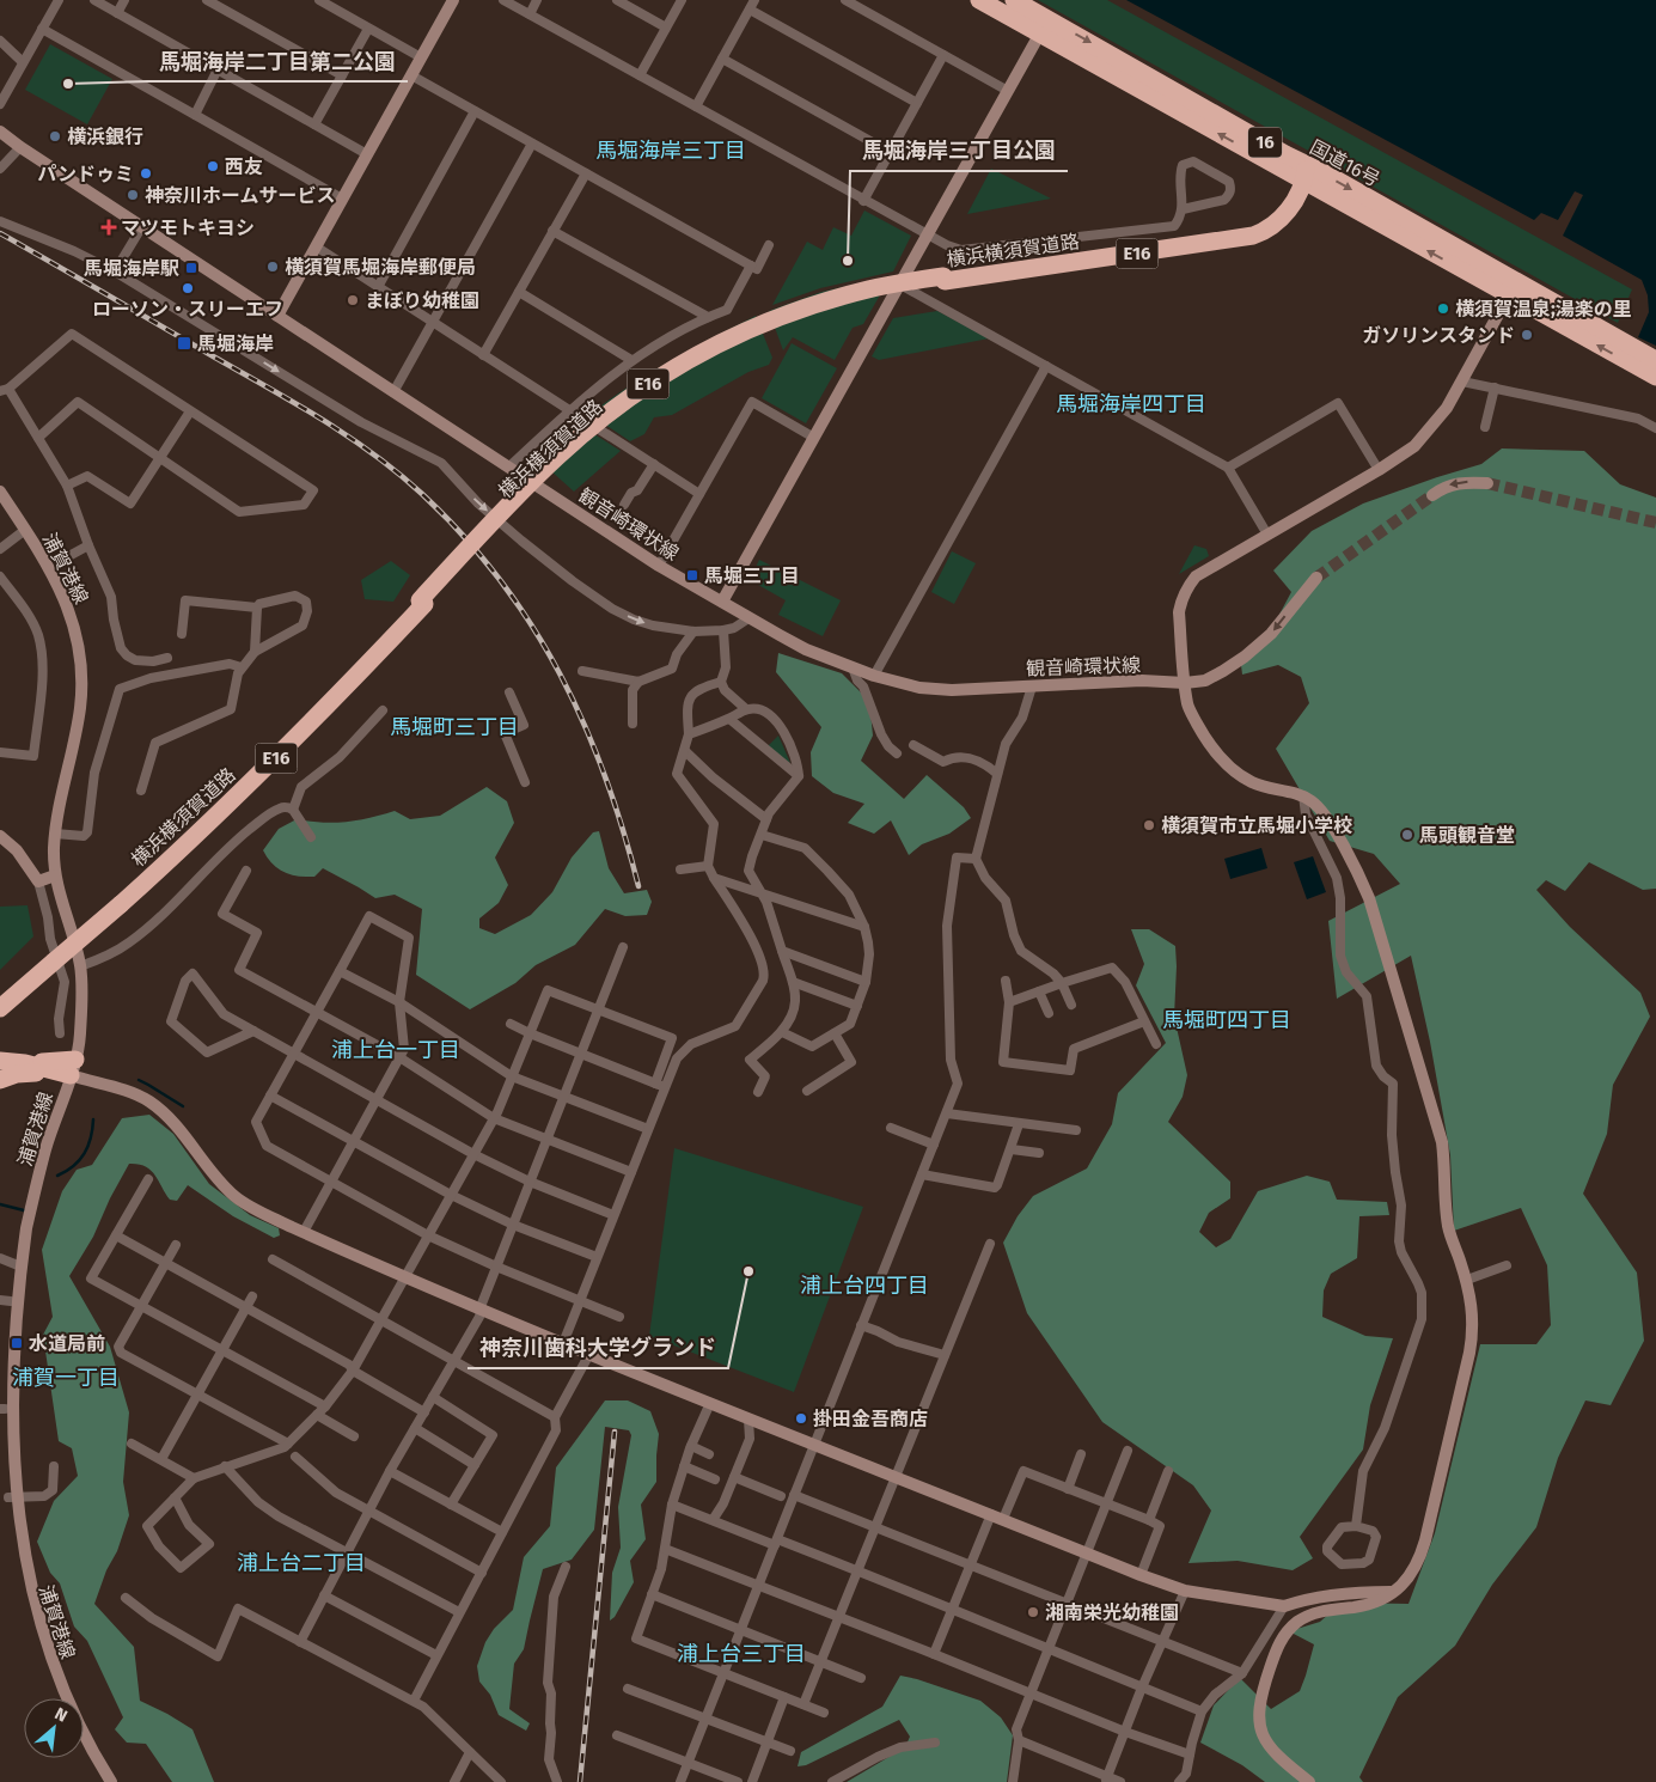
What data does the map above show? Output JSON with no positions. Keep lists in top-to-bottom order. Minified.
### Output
{"streets":{"highway":["16","国道16号","横浜横須賀道路","E16"],"street":["観音崎環状線","浦賀港線"]},"crossings":[["国道16号","横浜横須賀道路"]],"districts":["馬堀海岸三丁目","馬堀海岸四丁目","馬堀町三丁目","馬堀町四丁目","浦上台一丁目","浦上台四丁目","浦賀一丁目","浦上台二丁目","浦上台三丁目"],"places":{"other":["馬堀海岸二丁目第二公園","横浜銀行","西友","パンドゥミ","神奈川ホームサービス","馬堀海岸三丁目公園","横須賀馬堀海岸郵便局","ローソン・スリーエフ","まぼり幼稚園","横須賀温泉;湯楽の里","ガソリンスタンド","横須賀市立馬堀小学校","馬頭観音堂","神奈川歯科大学グランド","掛田金吾商店","湘南栄光幼稚園"],"health":["マツモトキヨシ"],"transit":["馬堀海岸駅","馬堀海岸","馬堀三丁目","水道局前"]},"north":"top right"}
